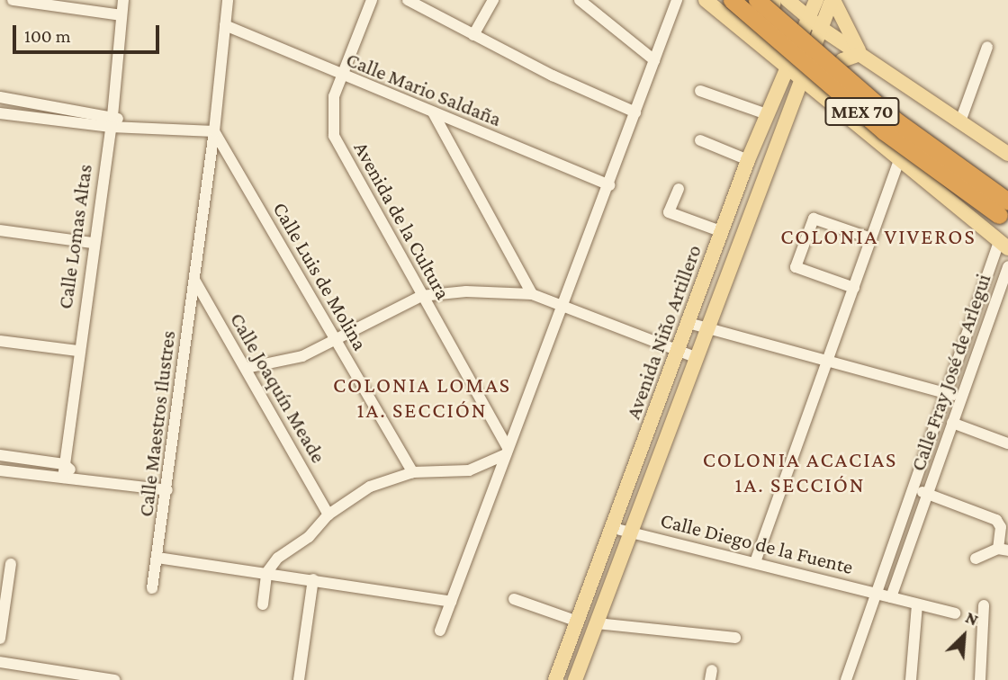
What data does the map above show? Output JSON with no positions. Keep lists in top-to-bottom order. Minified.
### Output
{"streets":{"highway":["MEX 70"],"main road":["Avenida Niño Artillero"],"street":["Calle Mario Saldaña","Avenida de la Cultura","Calle Lomas Altas","Calle Luis de Molina","Calle Fray José de Arlegui","Calle Joaquín Meade","Calle Maestros Ilustres","Calle Diego de la Fuente"]},"crossings":[["Calle Mario Saldaña","Avenida de la Cultura"],["Calle Mario Saldaña","Calle Maestros Ilustres"],["Calle Luis de Molina","Calle Maestros Ilustres"],["Avenida Niño Artillero","Calle Diego de la Fuente"],["Calle Fray José de Arlegui","Calle Diego de la Fuente"],["Calle Joaquín Meade","Calle Maestros Ilustres"]],"districts":["COLONIA VIVEROS","COLONIA LOMAS 1A. SECCIÓN","COLONIA ACACIAS 1A. SECCIÓN"],"scale_bar":"100 m","north":"top right"}
